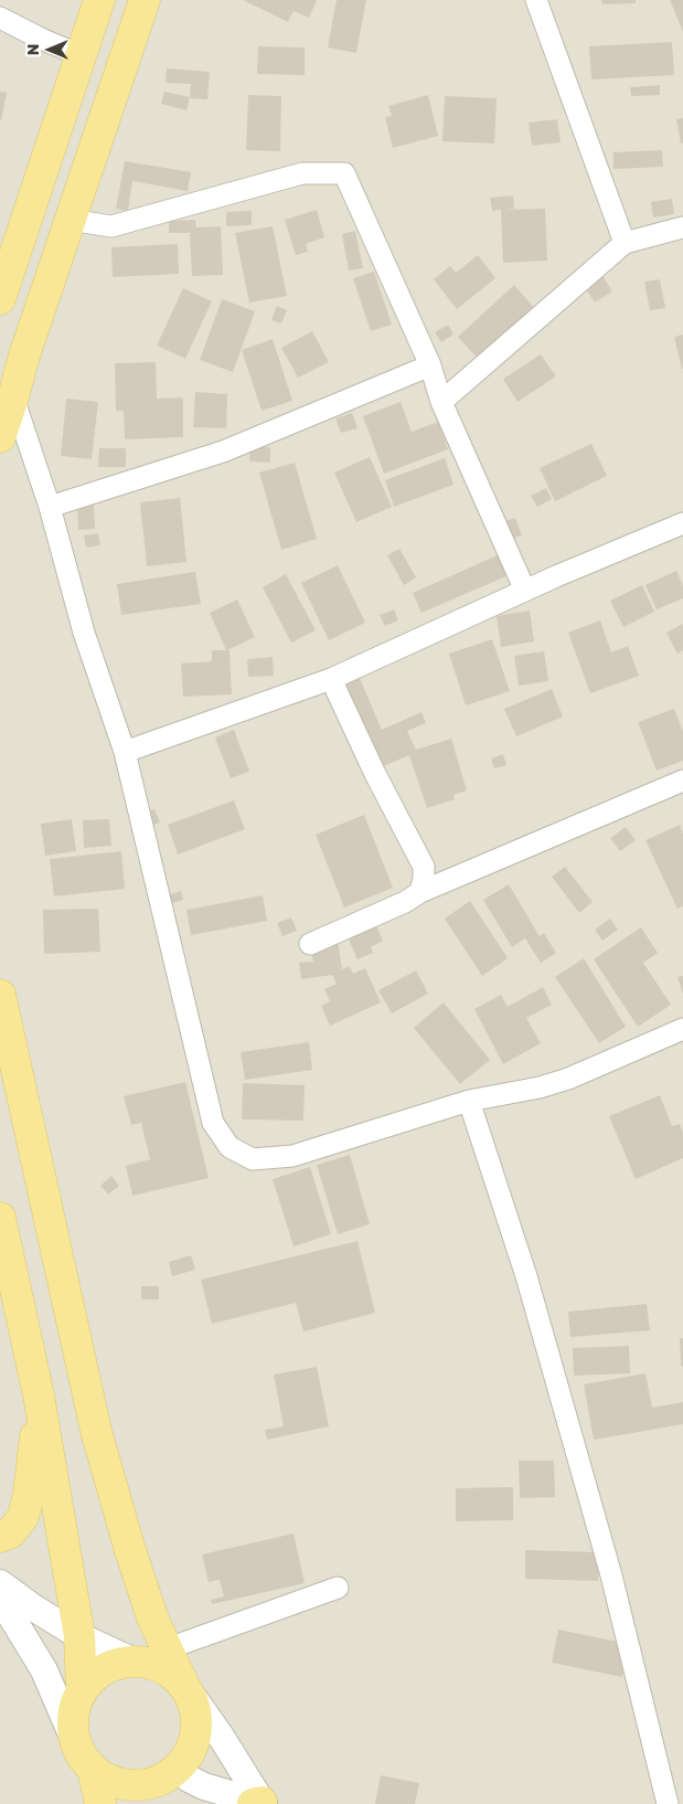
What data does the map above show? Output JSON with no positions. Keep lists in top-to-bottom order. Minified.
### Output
{"north":"left"}
